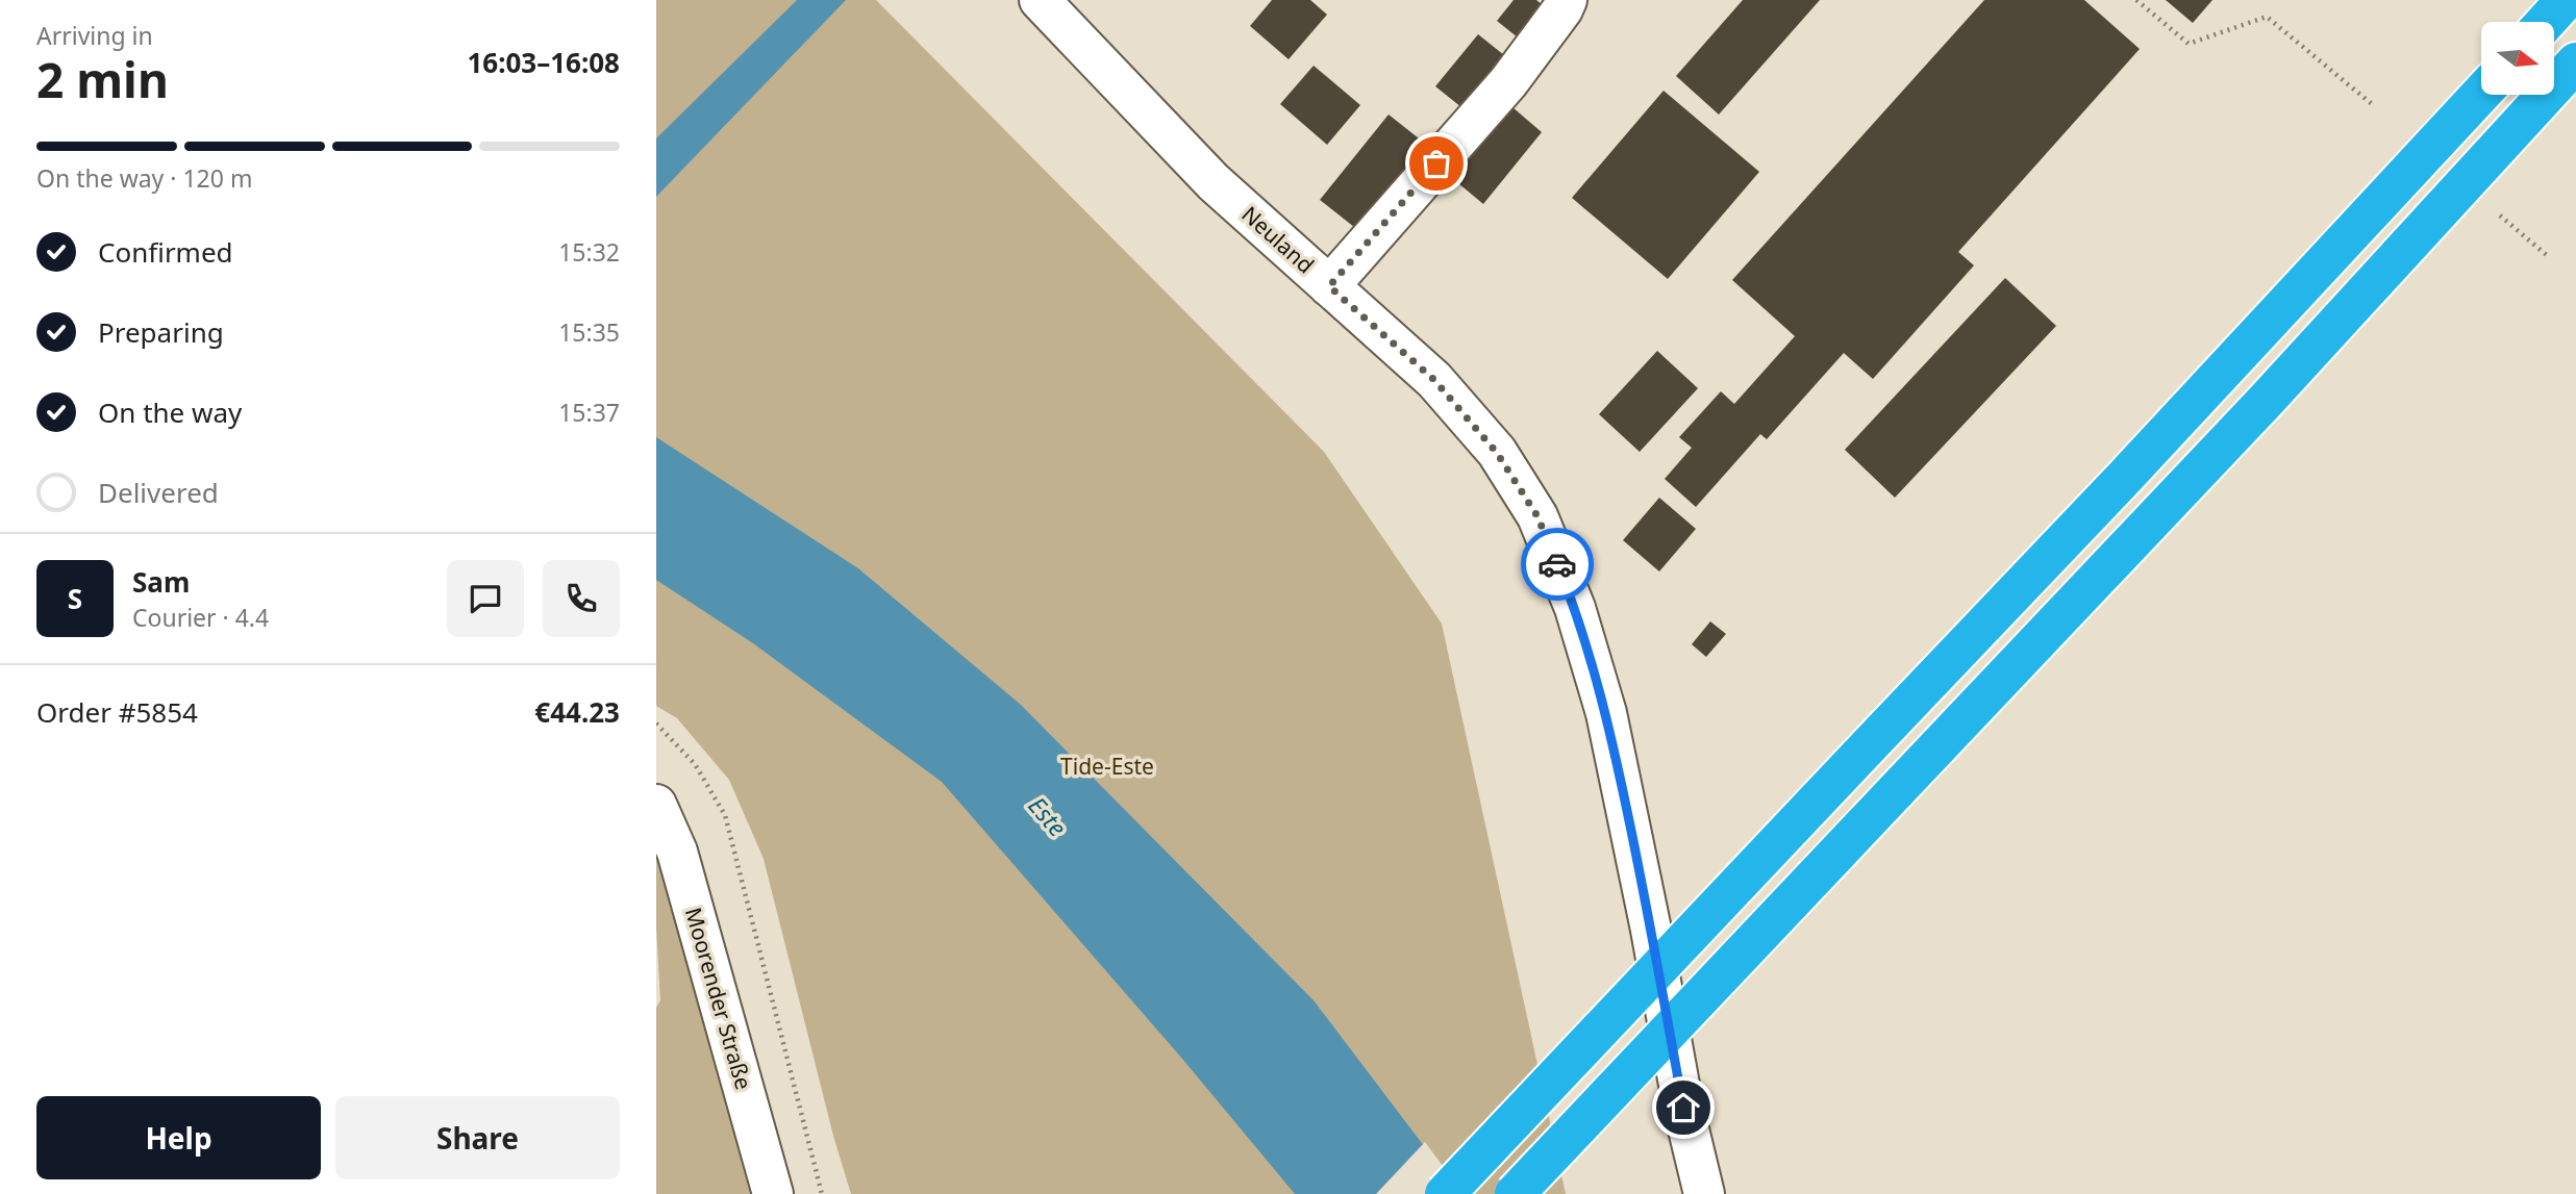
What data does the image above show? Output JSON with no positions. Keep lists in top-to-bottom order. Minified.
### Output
{"streets":{"street":["Neuland","Moorender Straße"]},"water":["Este"],"parks":["Tide-Este"],"north":"right","page":{"heading":["2 min","Arriving in","16:03–16:08"],"panel":["Sam","Courier · 4.4","Order #5854","€44.23"],"bar":"On the way · 120 m","list":[["Confirmed","15:32"],["Preparing","15:35"],["On the way","15:37"],"Delivered"],"round":"S","buttons":["Help","Share"]}}
